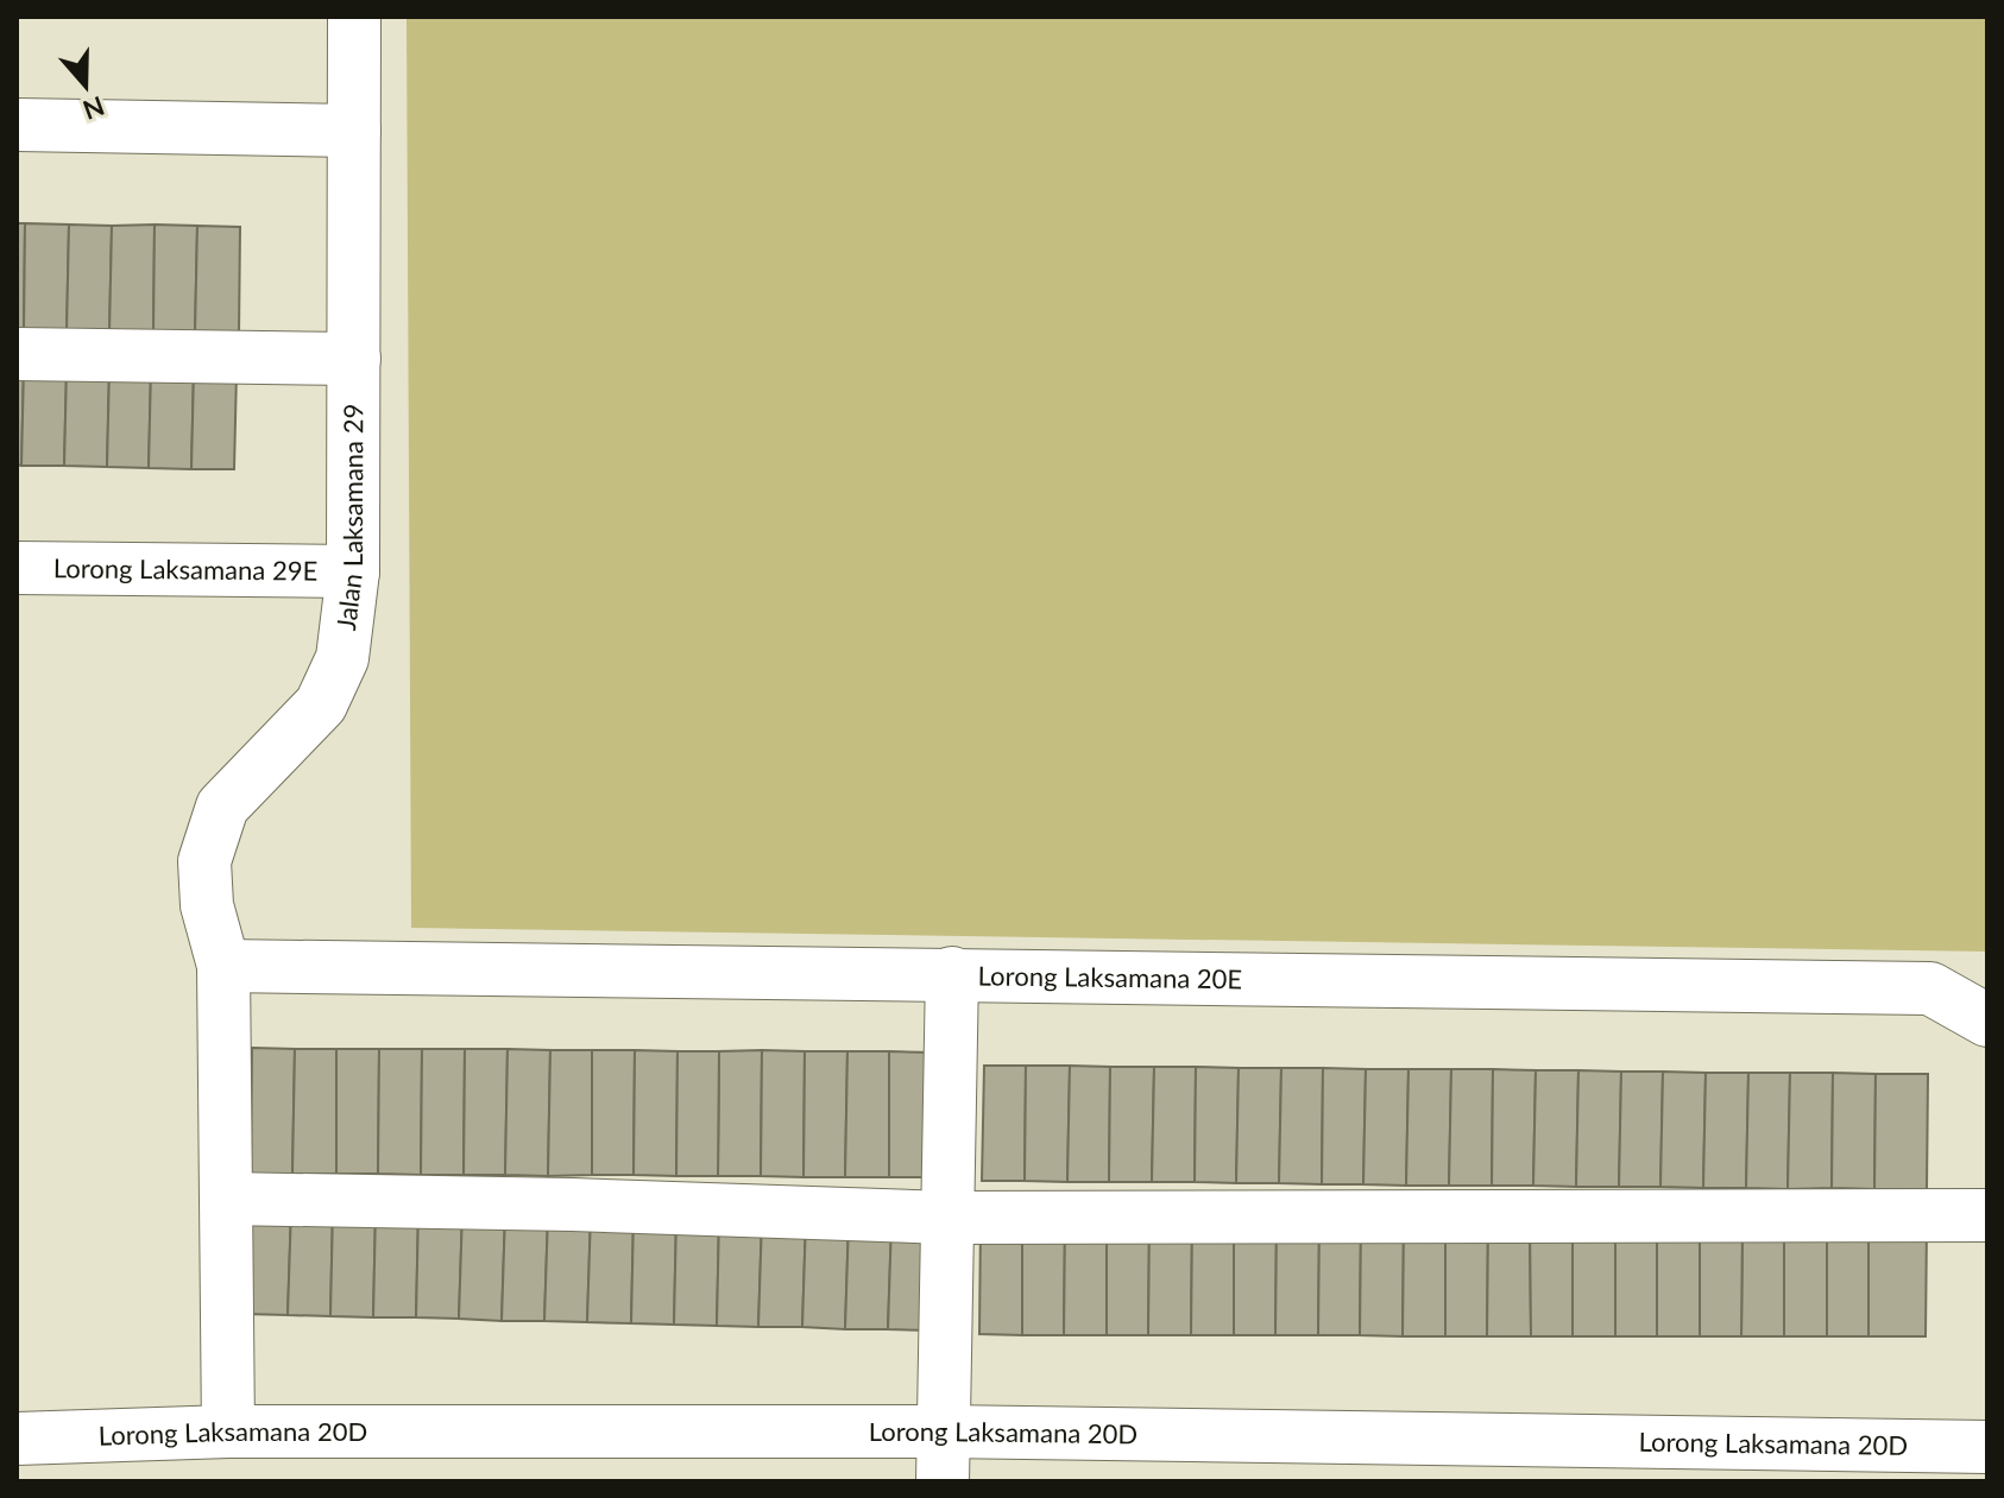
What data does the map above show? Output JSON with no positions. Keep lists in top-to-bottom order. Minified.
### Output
{"streets":{"street":["Jalan Laksamana 29","Lorong Laksamana 29E","Lorong Laksamana 20E","Lorong Laksamana 20D"]},"crossings":[["Jalan Laksamana 29","Lorong Laksamana 29E"],["Jalan Laksamana 29","Lorong Laksamana 20E"],["Jalan Laksamana 29","Lorong Laksamana 20D"]],"north":"bottom"}
